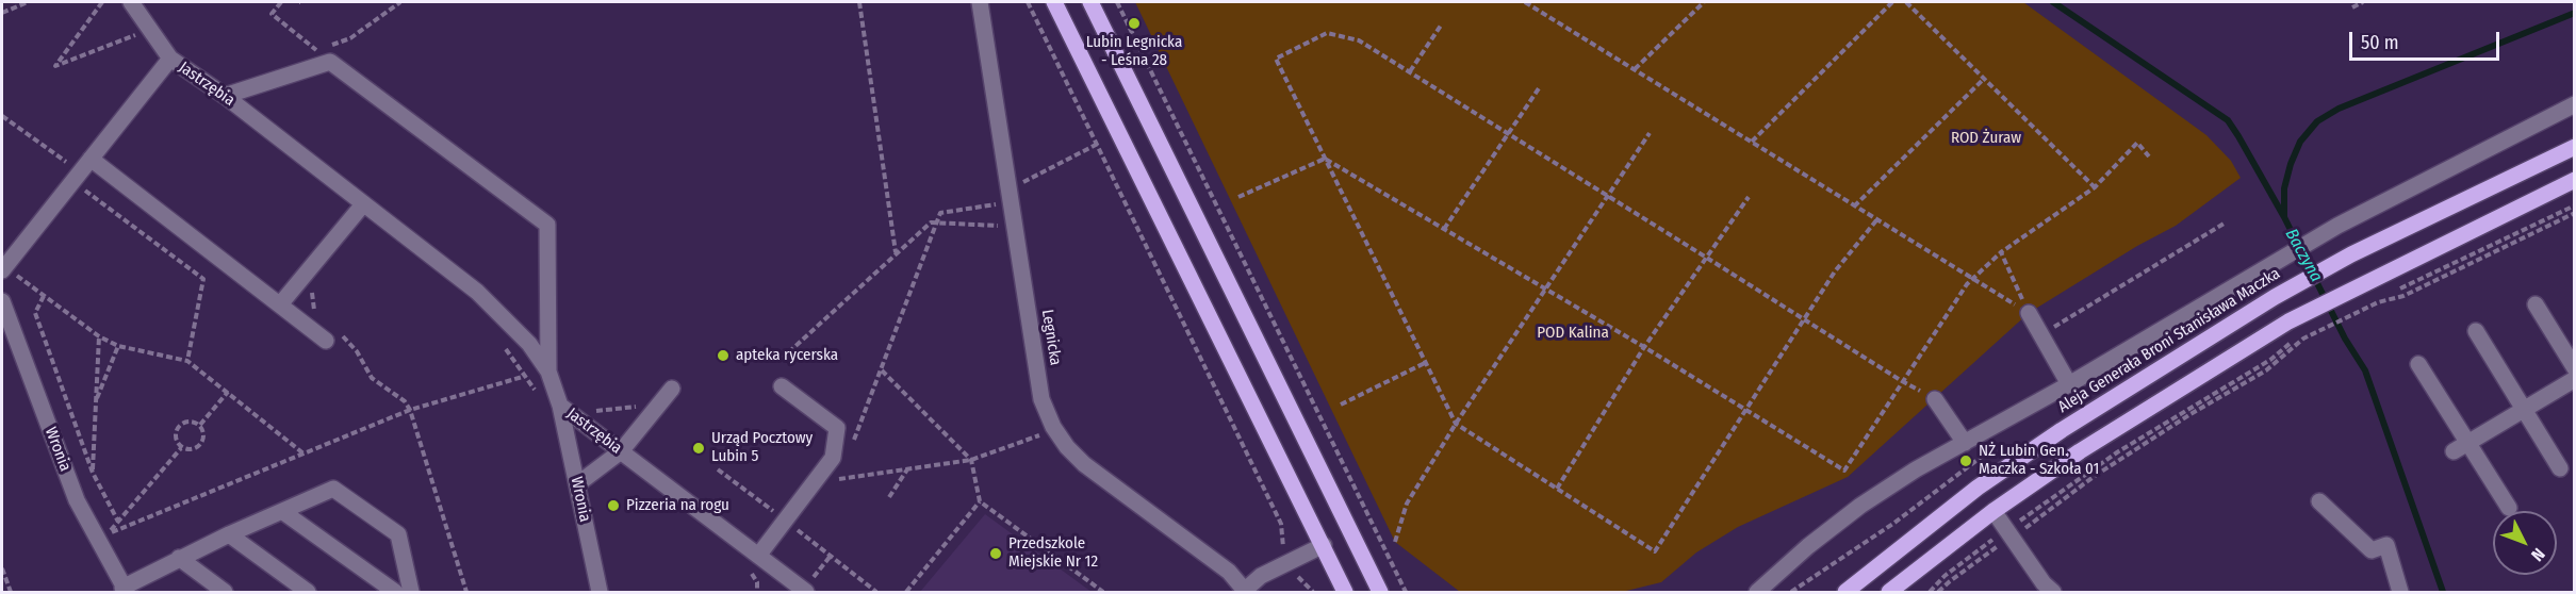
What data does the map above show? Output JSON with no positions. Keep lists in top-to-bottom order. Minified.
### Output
{"streets":{"main road":["Aleja Generała Broni Stanisława Maczka"],"street":["Jastrzębia","Legnicka","Wronia"]},"crossings":[["Jastrzębia","Wronia"]],"water":["Baczyna"],"parks":["ROD Żuraw","POD Kalina"],"places":["Lubin Legnicka - Leśna 28","apteka rycerska","Urząd Pocztowy Lubin 5","NŻ Lubin Gen. Maczka - Szkoła 01","Pizzeria na rogu","Przedszkole Miejskie Nr 12"],"scale_bar":"50 m","north":"bottom right"}
